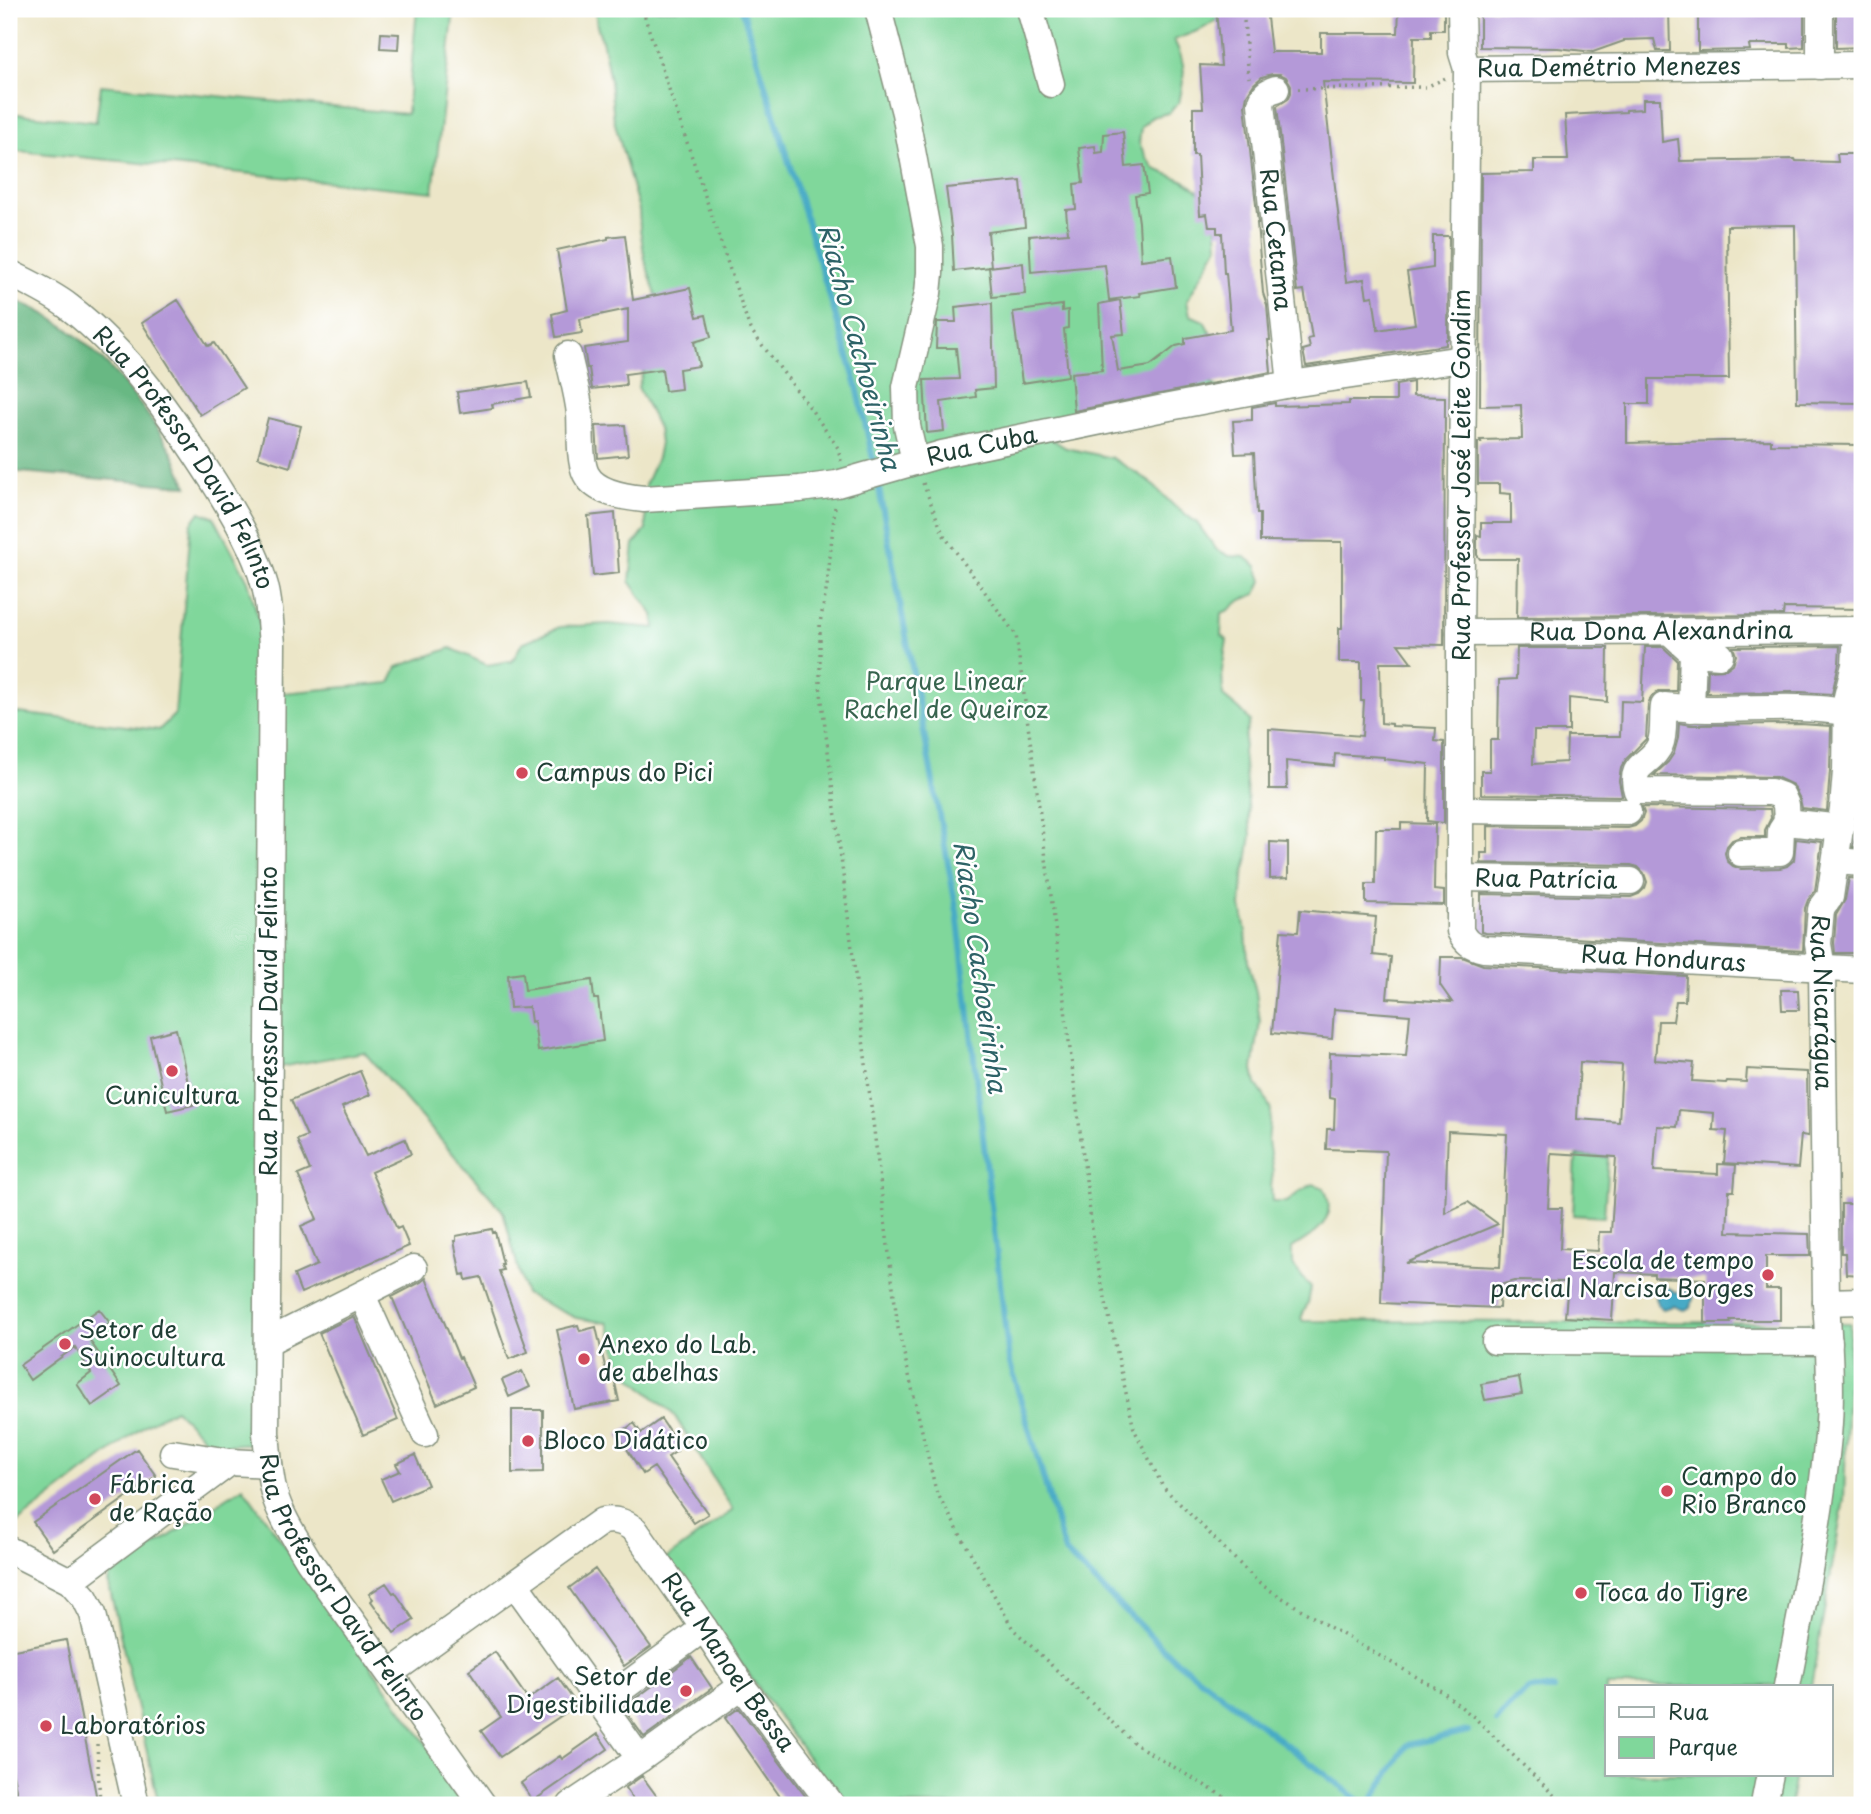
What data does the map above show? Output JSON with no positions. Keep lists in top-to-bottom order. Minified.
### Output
{"streets":{"street":["Rua Demétrio Menezes","Rua Cetama","Rua Cuba","Rua Professor David Felinto","Rua Professor José Leite Gondim","Rua Dona Alexandrina","Rua Patrícia","Rua Honduras","Rua Nicarágua","Rua Manoel Bessa"]},"crossings":[["Rua Demétrio Menezes","Rua Cetama"],["Rua Demétrio Menezes","Rua Professor José Leite Gondim"],["Rua Cetama","Rua Cuba"],["Rua Cuba","Rua Professor José Leite Gondim"],["Rua Professor José Leite Gondim","Rua Dona Alexandrina"],["Rua Professor José Leite Gondim","Rua Patrícia"],["Rua Professor José Leite Gondim","Rua Honduras"],["Rua Dona Alexandrina","Rua Nicarágua"],["Rua Honduras","Rua Nicarágua"]],"water":["Riacho Cachoeirinha"],"parks":["Parque Linear Rachel de Queiroz"],"places":["Campus do Pici","Cunicultura","Escola de tempo parcial Narcisa Borges","Setor de Suinocultura","Anexo do Lab. de abelhas","Bloco Didático","Campo do Rio Branco","Fábrica de Ração","Toca do Tigre","Setor de Digestibilidade","Laboratórios"],"legend":["Rua","Parque"]}
